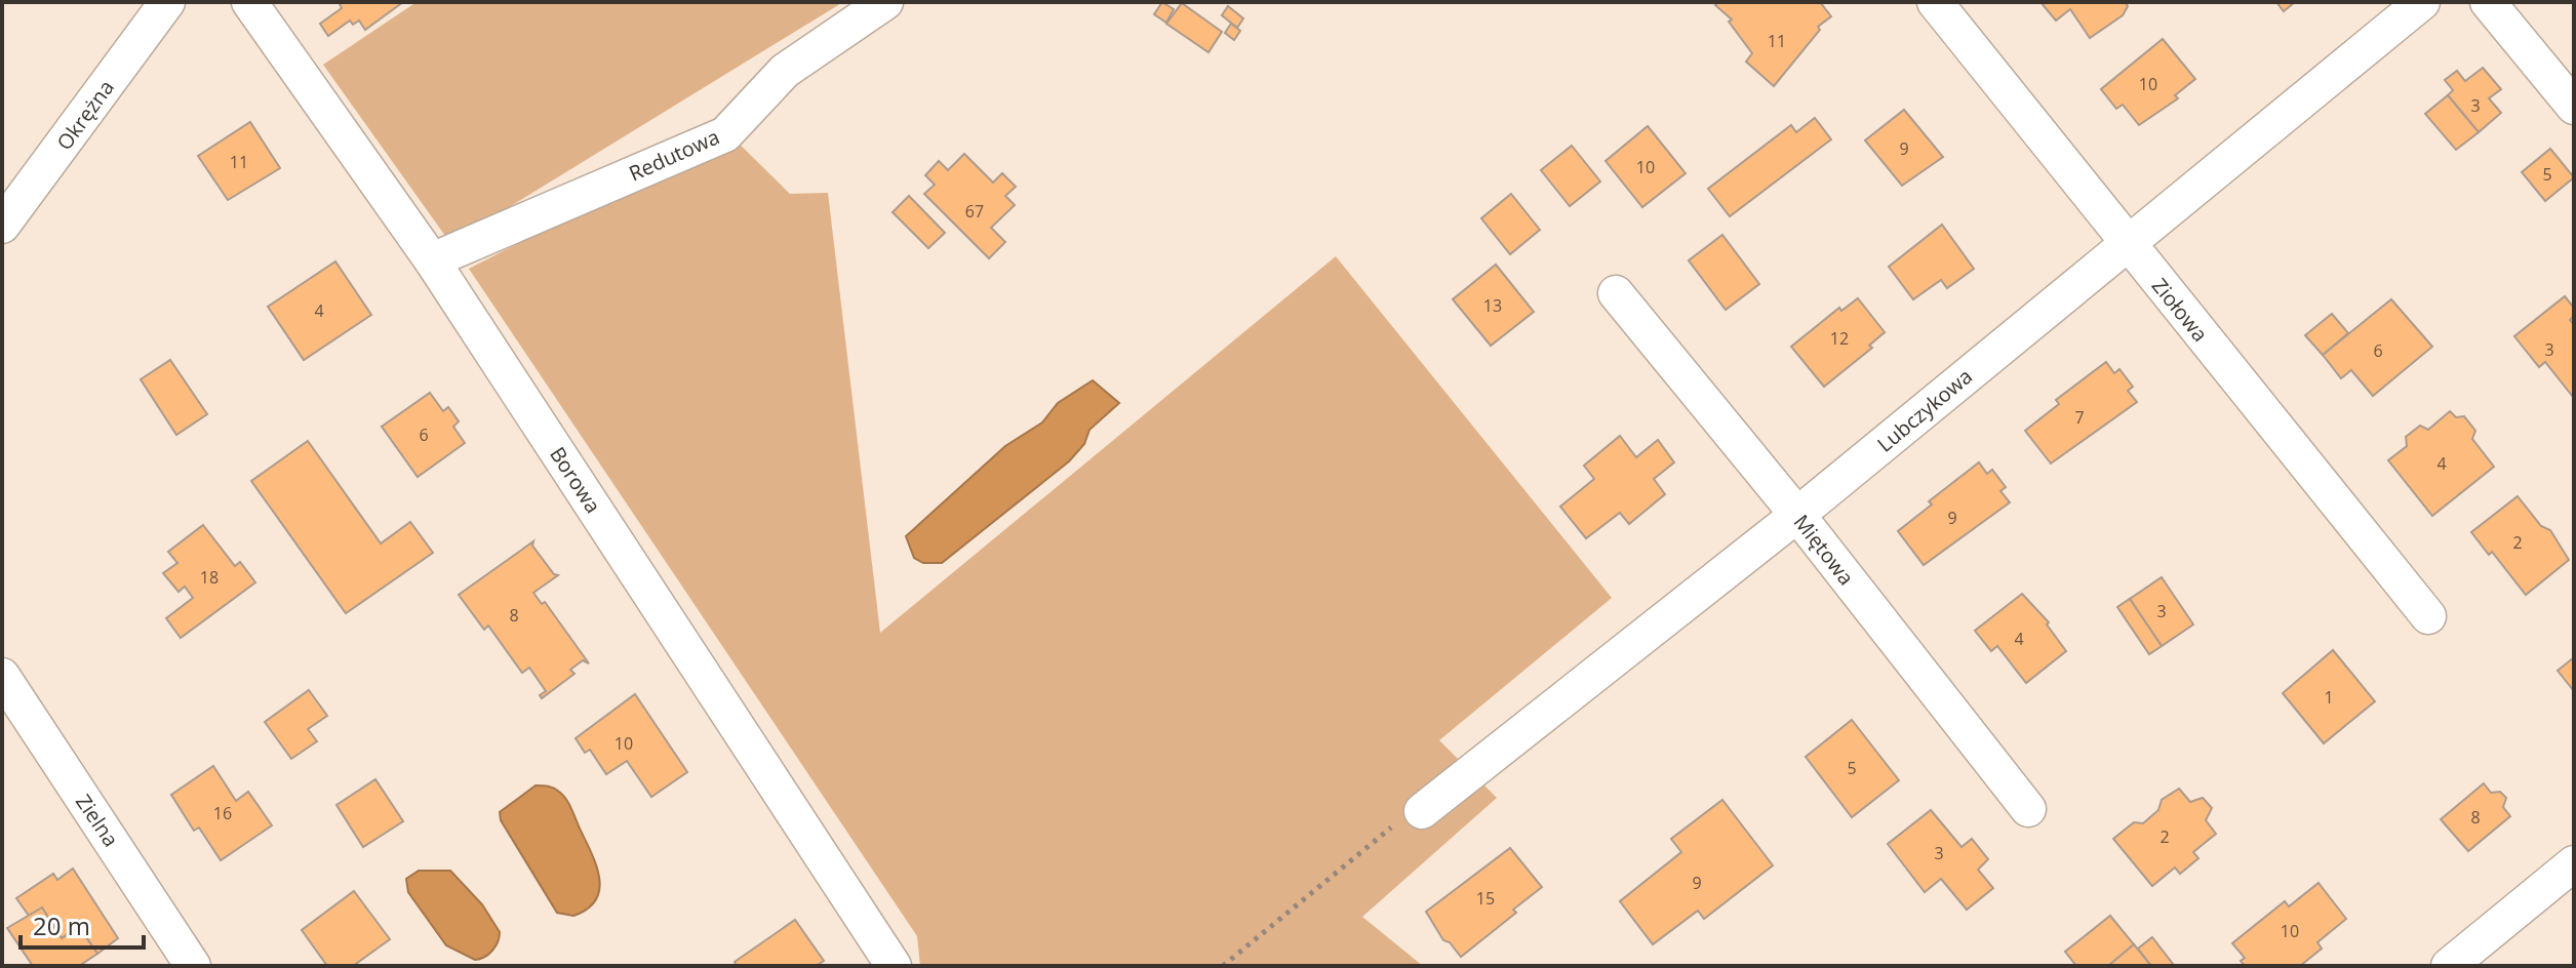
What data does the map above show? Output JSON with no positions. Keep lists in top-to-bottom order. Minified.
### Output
{"streets":{"street":["Okrężna","Redutowa","Ziołowa","Lubczykowa","Borowa","Miętowa","Zielna"]},"crossings":[["Redutowa","Borowa"],["Ziołowa","Lubczykowa"],["Lubczykowa","Miętowa"]],"house_numbers":["11","10","3","9","11","10","5","67","13","4","12","3","6","7","6","4","9","2","18","3","8","4","1","10","5","16","8","2","3","9","15","10"],"scale_bar":"20 m"}
